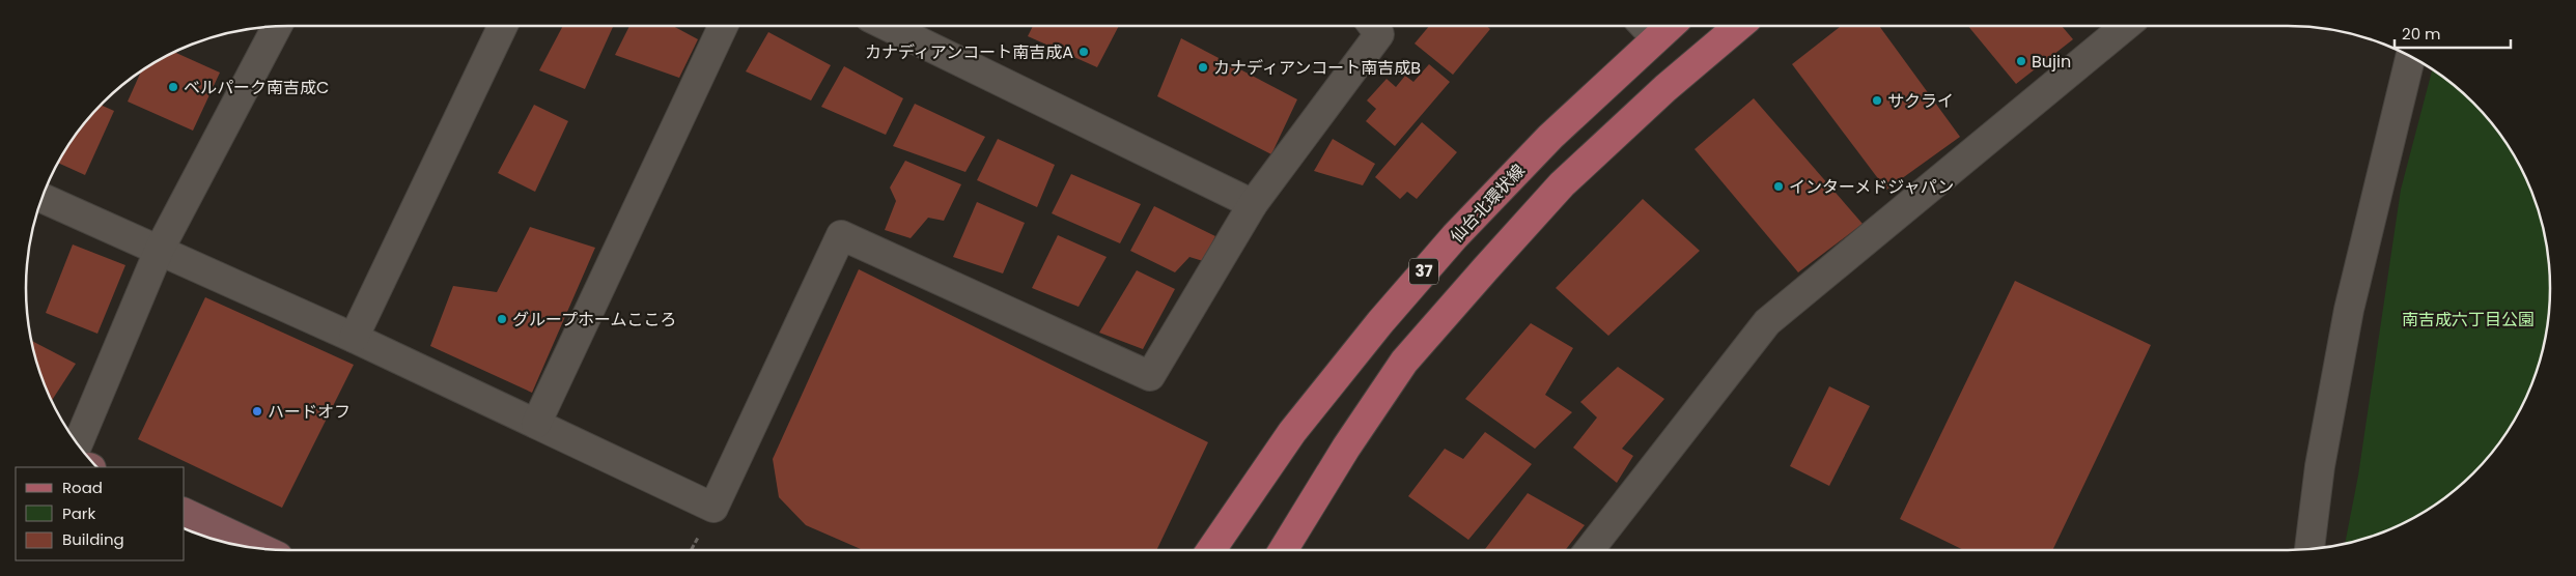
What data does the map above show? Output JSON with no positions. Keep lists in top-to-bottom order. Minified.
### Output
{"streets":{"main road":["仙台北環状線","37"]},"parks":["南吉成六丁目公園"],"places":["カナディアンコート南吉成A","Bujin","カナディアンコート南吉成B","ベルパーク南吉成C","サクライ","インターメドジャパン","グループホームこころ","ハードオフ"],"legend":["Road","Park","Building"],"scale_bar":"20 m"}
